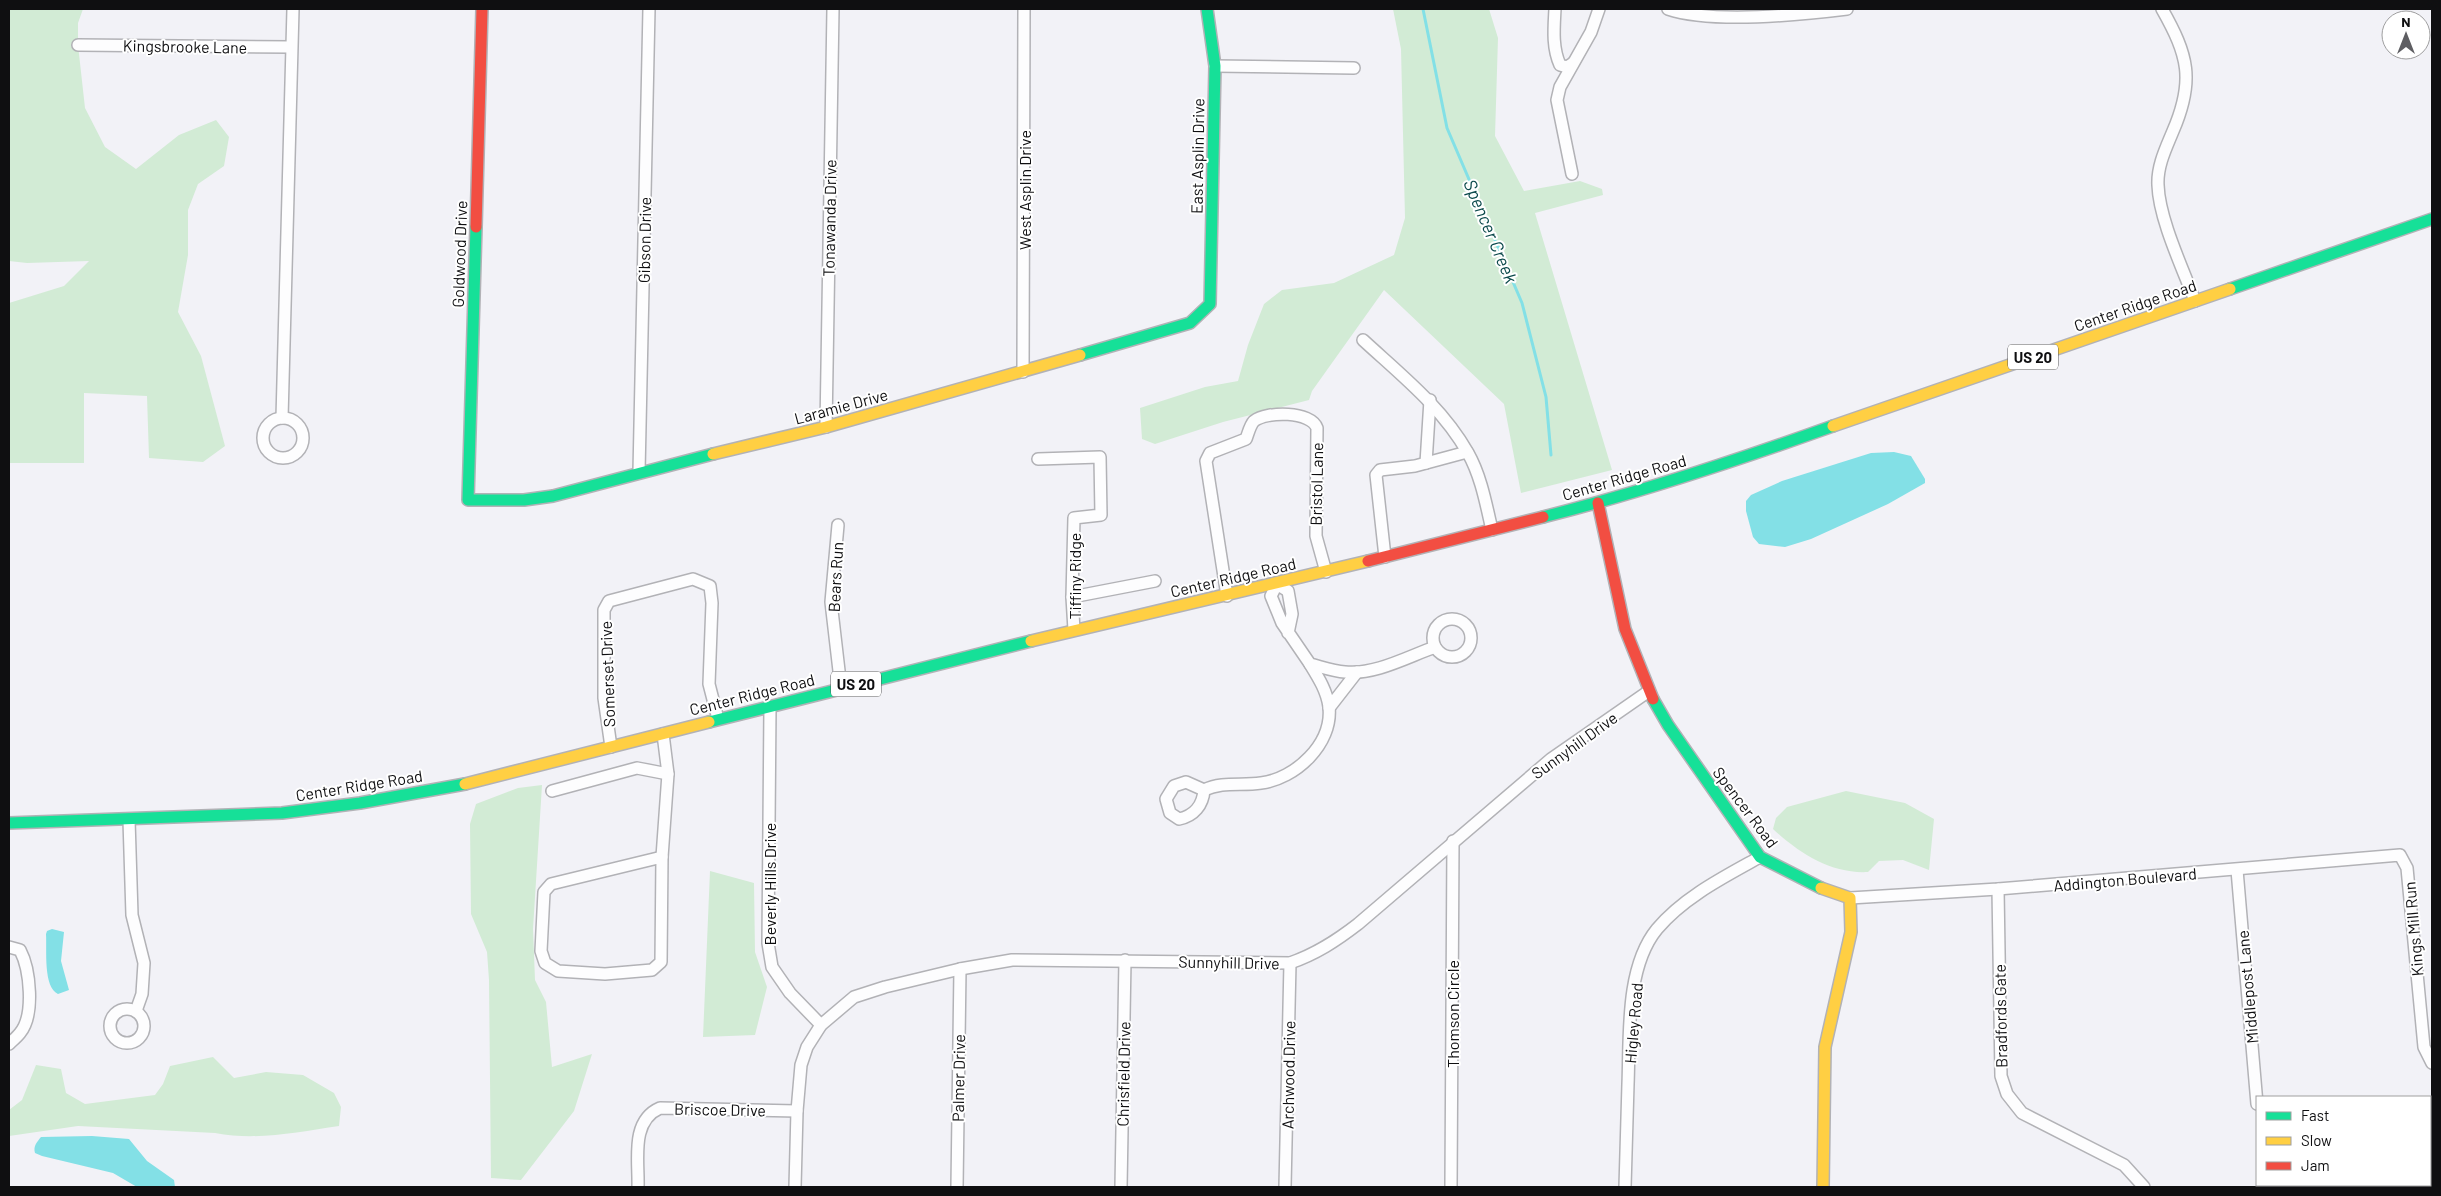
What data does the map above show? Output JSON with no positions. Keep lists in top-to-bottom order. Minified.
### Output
{"streets":{"main road":["East Asplin Drive","Goldwood Drive","Center Ridge Road","US 20","Laramie Drive","Spencer Road"],"street":["Kingsbrooke Lane","West Asplin Drive","Tonawanda Drive","Gibson Drive","Bristol Lane","Tiffiny Ridge","Bears Run","Somerset Drive","Sunnyhill Drive","Addington Boulevard","Beverly Hills Drive","Kings Mill Run","Middlepost Lane","Thomson Circle","Bradfords Gate","Higley Road","Chrisfield Drive","Archwood Drive","Palmer Drive","Briscoe Drive"]},"crossings":[["East Asplin Drive","Laramie Drive"],["West Asplin Drive","Laramie Drive"],["Tonawanda Drive","Laramie Drive"],["Gibson Drive","Laramie Drive"],["Goldwood Drive","Laramie Drive"],["Center Ridge Road","Bristol Lane"],["Center Ridge Road","Tiffiny Ridge"],["Center Ridge Road","Bears Run"],["Center Ridge Road","Somerset Drive"],["Center Ridge Road","Spencer Road"],["Center Ridge Road","Beverly Hills Drive"],["Sunnyhill Drive","Spencer Road"],["Sunnyhill Drive","Beverly Hills Drive"],["Sunnyhill Drive","Thomson Circle"],["Sunnyhill Drive","Chrisfield Drive"],["Sunnyhill Drive","Archwood Drive"],["Sunnyhill Drive","Palmer Drive"],["Spencer Road","Addington Boulevard"],["Spencer Road","Higley Road"],["Addington Boulevard","Kings Mill Run"],["Addington Boulevard","Middlepost Lane"],["Addington Boulevard","Bradfords Gate"]],"water":["Spencer Creek"],"legend":["Fast","Slow","Jam"],"north":"top"}
